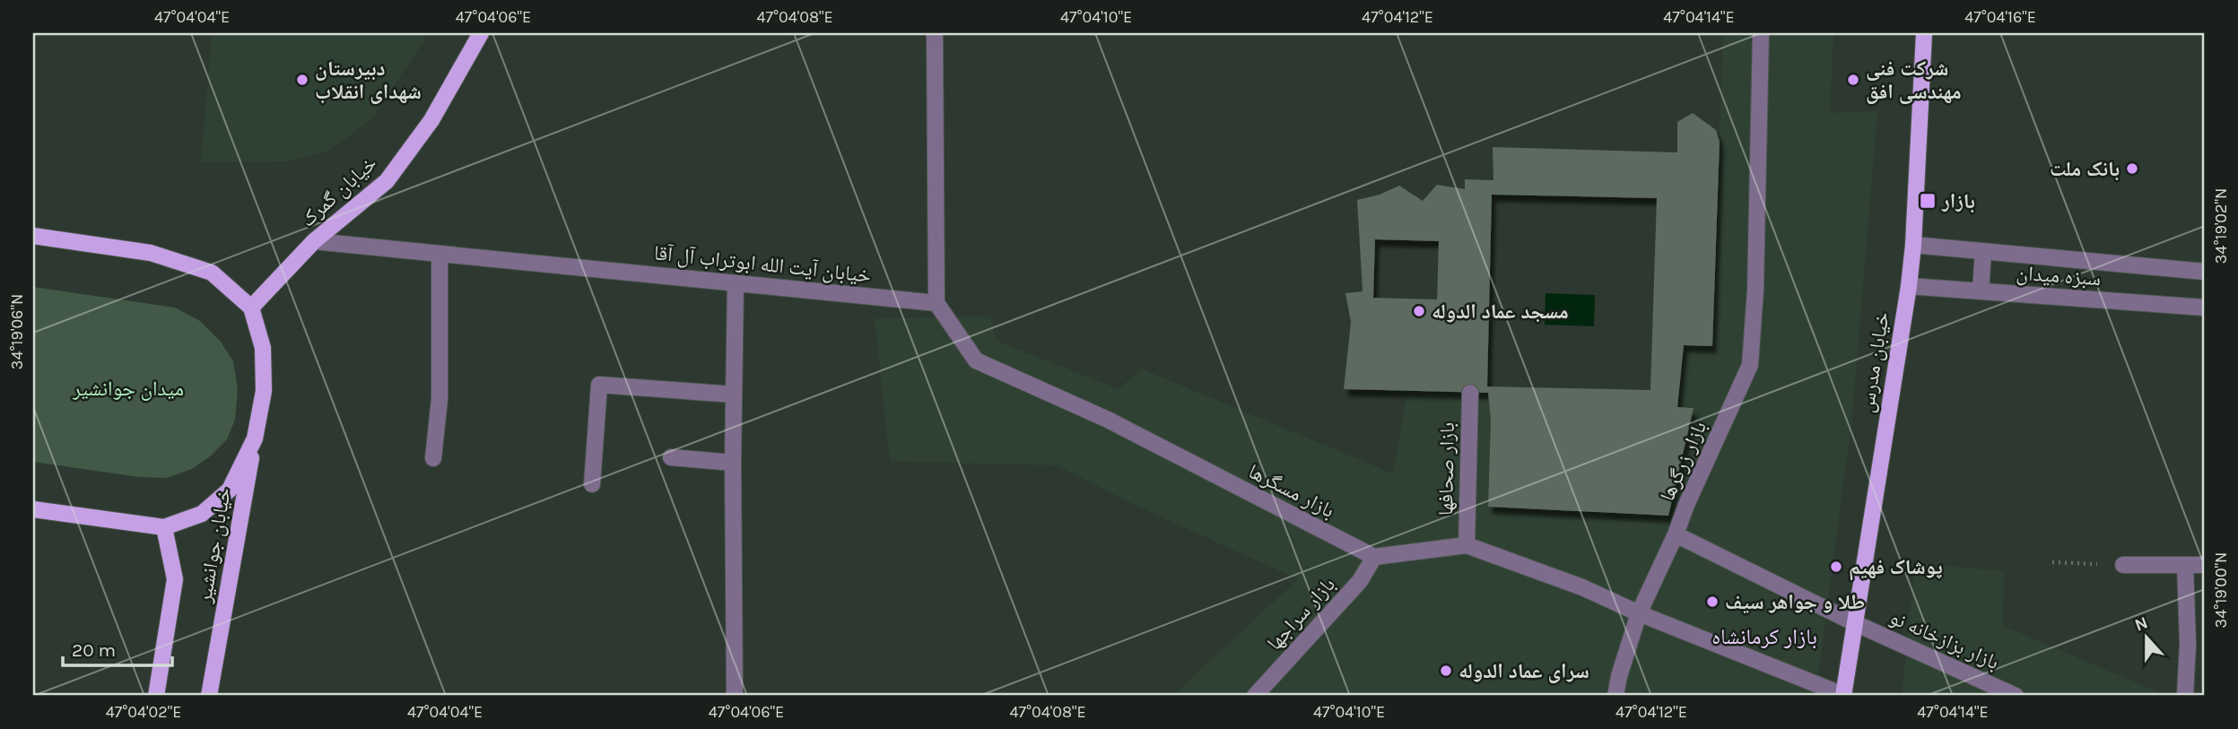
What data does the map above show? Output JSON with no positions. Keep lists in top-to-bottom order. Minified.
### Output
{"streets":{"main road":["خیابان گمرک","خیابان مدرس","خیابان جوانشیر"],"street":["خیابان آیت الله ابوتراب آل آقا","سبزه میدان","بازار زرگرها","بازار صحافها","بازار مسگرها","بازار سراجها","بازار بزازخانه نو"]},"crossings":[["خیابان گمرک","خیابان آیت الله ابوتراب آل آقا"],["خیابان آیت الله ابوتراب آل آقا","بازار مسگرها"],["سبزه میدان","خیابان مدرس"],["خیابان مدرس","بازار بزازخانه نو"],["بازار زرگرها","بازار بزازخانه نو"],["بازار مسگرها","بازار سراجها"]],"districts":["بازار کرمانشاه"],"parks":["میدان جوانشیر"],"places":{"other":["دبیرستان شهدای انقلاب","شرکت فنی مهندسی افق","بانک ملت","مسجد عماد الدوله","پوشاک فهیم","طلا و جواهر سیف","سرای عماد الدوله"],"transit":["بازار"]},"scale_bar":"20 m","north":"top","coordinates":["47°04'04\"E","47°04'06\"E","47°04'08\"E","47°04'10\"E","47°04'12\"E","47°04'14\"E","47°04'16\"E","34°19'02\"N","34°19'06\"N","34°19'00\"N","47°04'02\"E"]}
